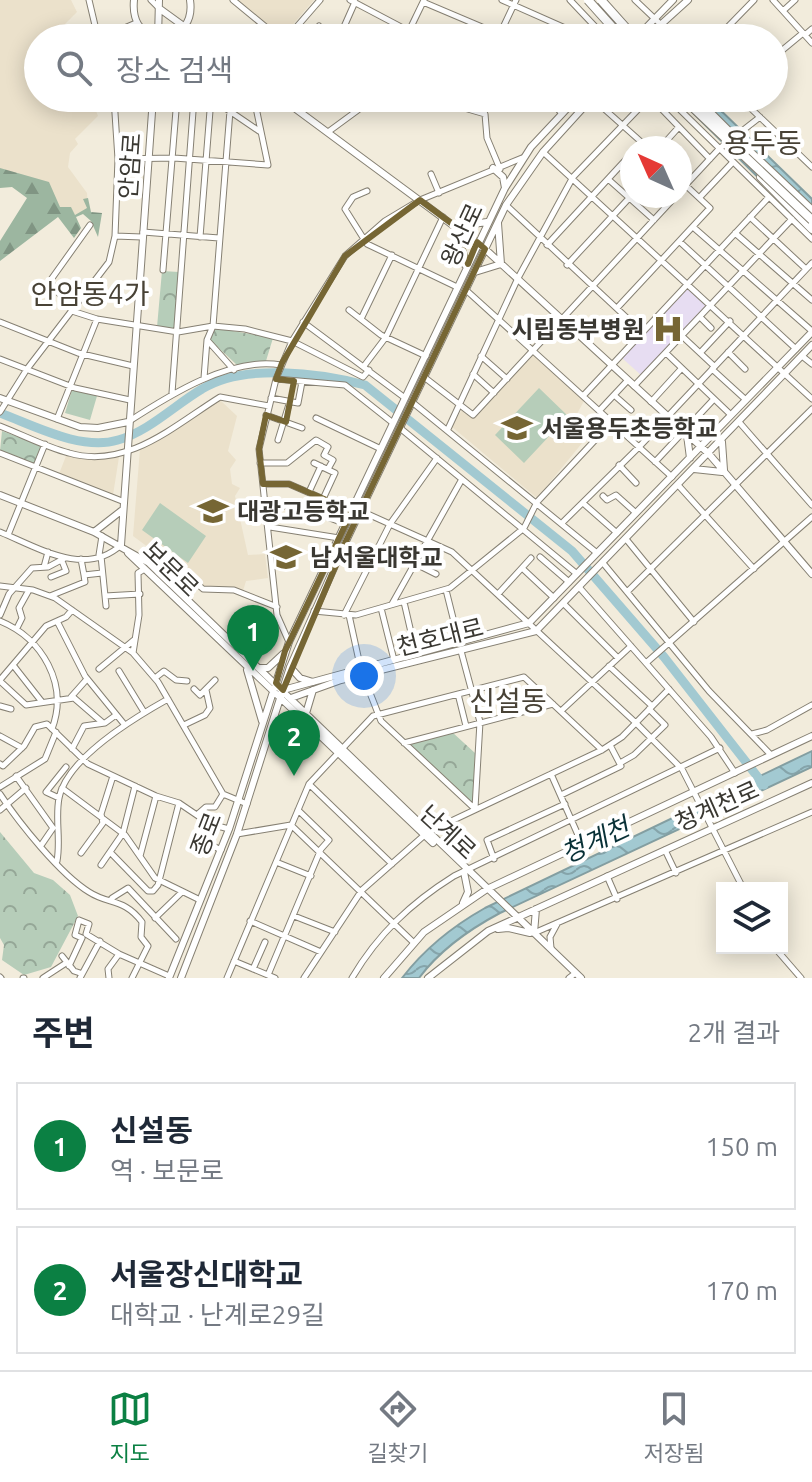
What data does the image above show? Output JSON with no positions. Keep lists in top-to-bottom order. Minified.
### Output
{"streets":{"main road":["안암로","왕산로","보문로","천호대로","청계천로","난계로","종로"]},"crossings":[["보문로","난계로"],["보문로","종로"],["청계천로","난계로"]],"districts":["용두동","안암동4가","신설동"],"water":["청계천"],"places":{"hospital":["시립동부병원"],"school or university":["서울용두초등학교","대광고등학교","남서울대학교"]},"north":"top left","page":{"search":"장소 검색","pins":["1","2"],"heading":["주변","2개 결과"],"list":[{"mark":"1","name":"신설동","note":"역 · 보문로","value":"150 m"},{"mark":"2","name":"서울장신대학교","note":"대학교 · 난계로29길","value":"170 m"}],"nav":["지도","길찾기","저장됨"]}}
